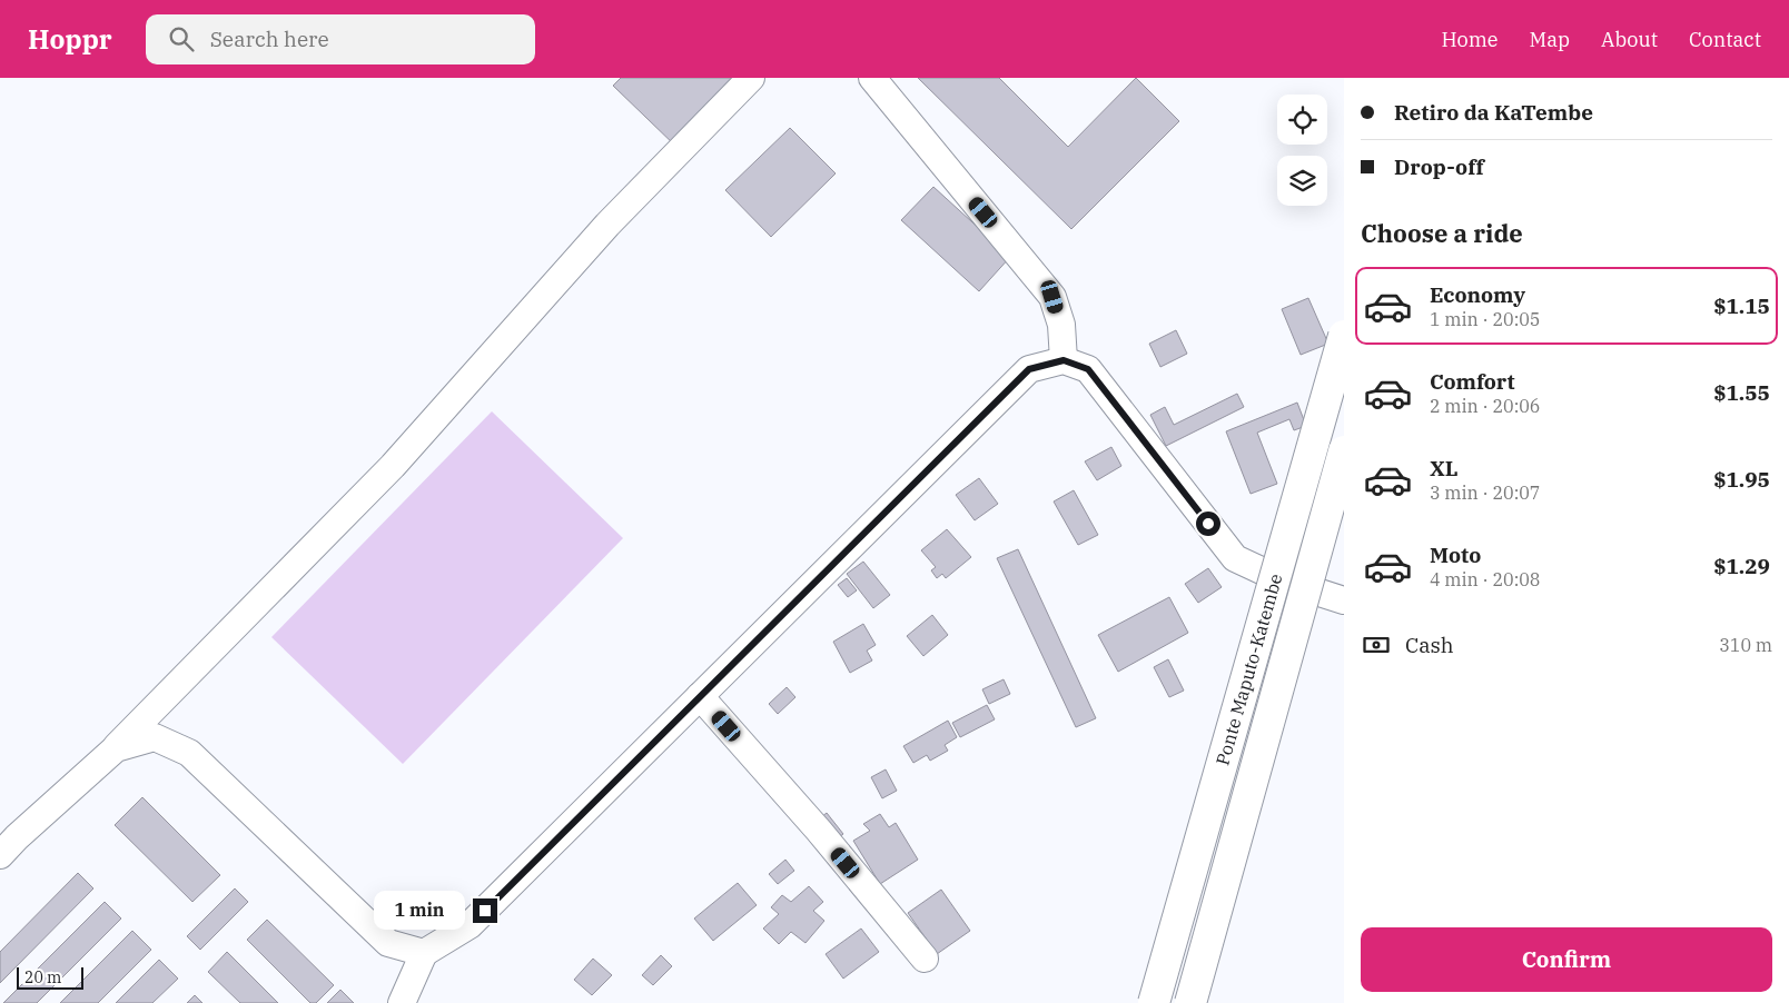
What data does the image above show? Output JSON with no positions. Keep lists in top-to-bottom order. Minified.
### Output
{"streets":{"highway":["Ponte Maputo-Katembe"]},"scale_bar":"20 m","page":{"header":"Hoppr","search":"Search here","nav":["Home","Map","About","Contact"],"banner":["Retiro da KaTembe","Drop-off"],"heading":"Choose a ride","list":[{"name":"Economy","note":"1 min · 20:05","value":"$1.15"},{"name":"Comfort","note":"2 min · 20:06","value":"$1.55"},{"name":"XL","note":"3 min · 20:07","value":"$1.95"},{"name":"Moto","note":"4 min · 20:08","value":"$1.29"}],"pay":["Cash","310 m"],"bubble":"1 min","buttons":"Confirm","scale":"20 m"}}
